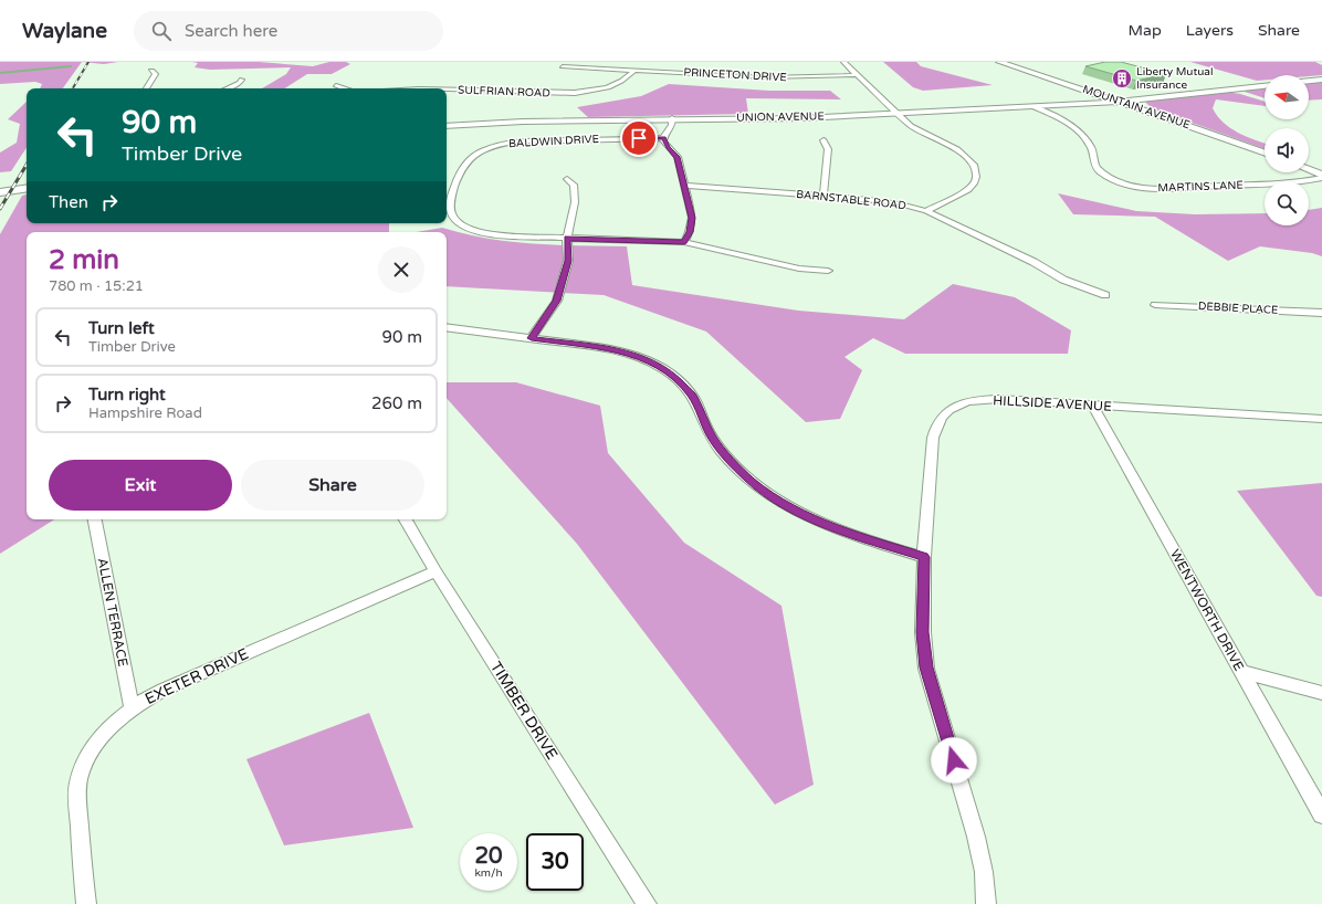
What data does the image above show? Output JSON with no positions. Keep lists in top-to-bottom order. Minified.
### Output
{"streets":{"main road":["MOUNTAIN AVENUE","UNION AVENUE"],"street":["PRINCETON DRIVE","SULFRIAN ROAD","BALDWIN DRIVE","MARTINS LANE","BARNSTABLE ROAD","DEBBIE PLACE","HILLSIDE AVENUE","WENTWORTH DRIVE","ALLEN TERRACE","EXETER DRIVE","TIMBER DRIVE"]},"crossings":[["PRINCETON DRIVE","SULFRIAN ROAD"],["MOUNTAIN AVENUE","UNION AVENUE"],["UNION AVENUE","MARTINS LANE"],["HILLSIDE AVENUE","WENTWORTH DRIVE"],["ALLEN TERRACE","EXETER DRIVE"],["EXETER DRIVE","TIMBER DRIVE"]],"places":{"building":["Liberty Mutual Insurance"]},"north":"left","page":{"header":"Waylane","search":"Search here","nav":["Map","Layers","Share"],"turn":["90 m","Timber Drive"],"then":"Then","heading":["2 min","780 m · 15:21"],"list":[{"name":"Turn left","note":"Timber Drive","value":"90 m"},{"name":"Turn right","note":"Hampshire Road","value":"260 m"}],"buttons":["Exit","Share"],"speed":"20 km/h","limit":"30"}}
